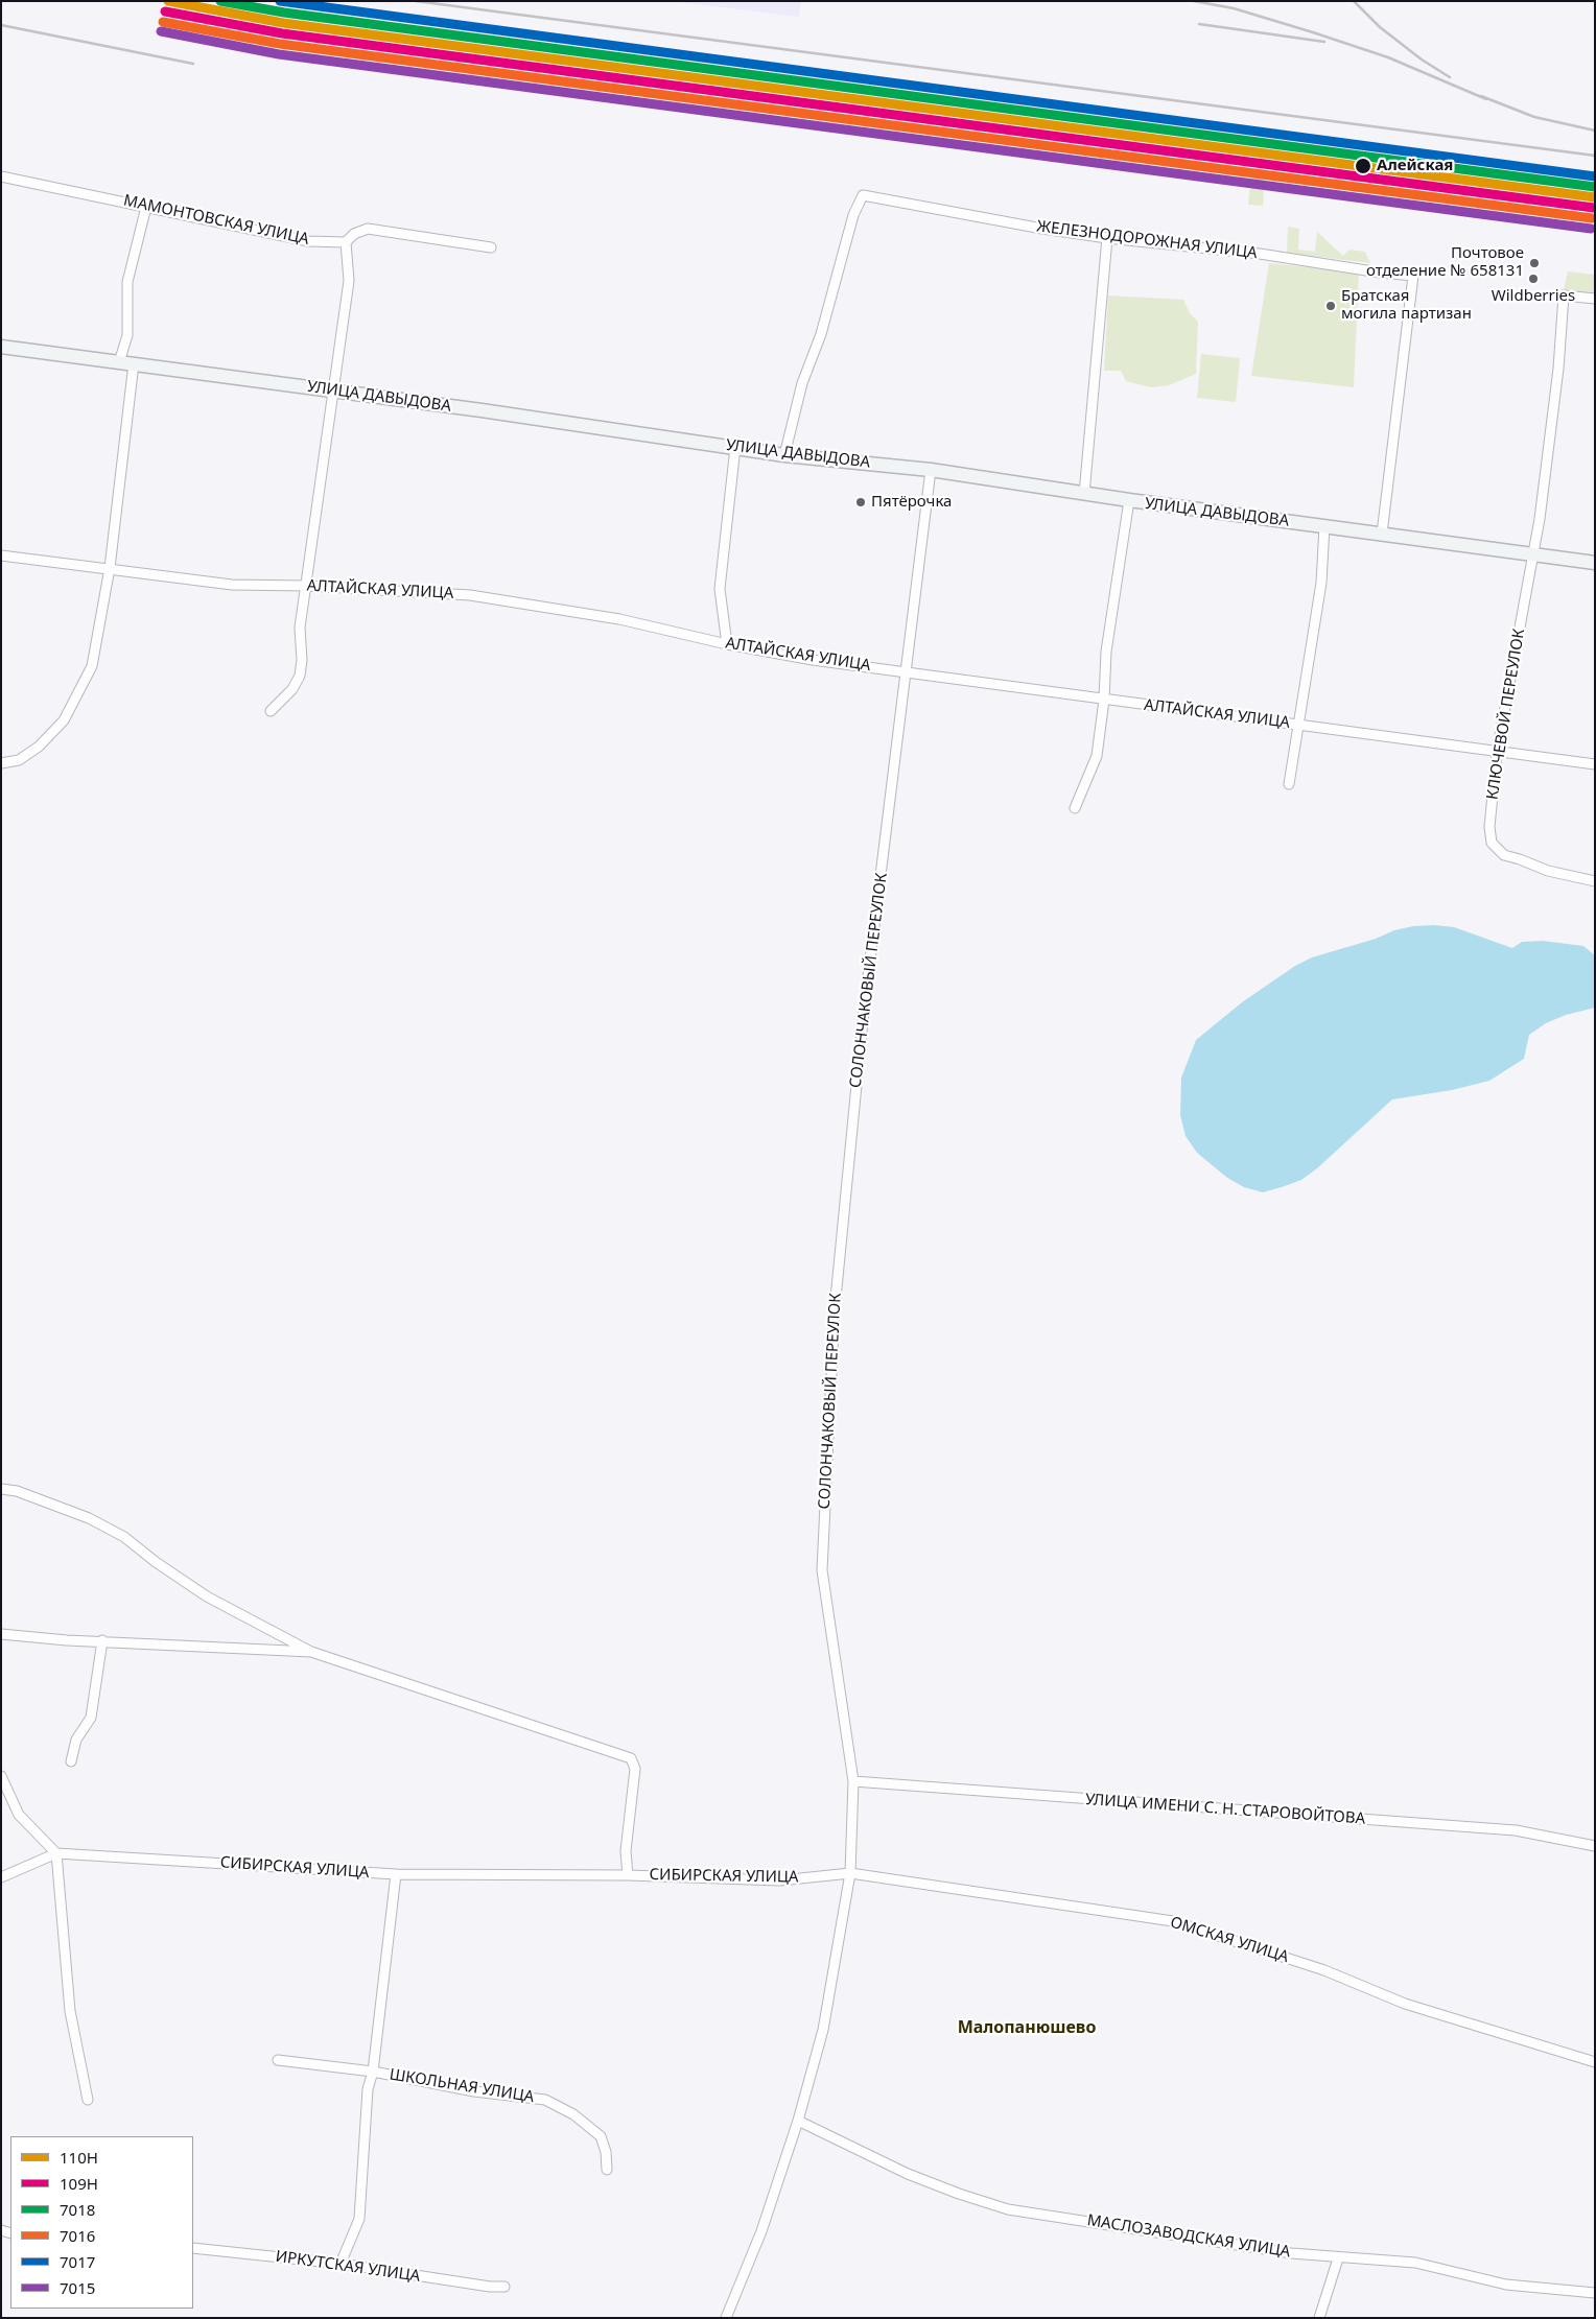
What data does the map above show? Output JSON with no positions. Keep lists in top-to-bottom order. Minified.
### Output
{"streets":{"main road":["УЛИЦА ДАВЫДОВА"],"street":["МАМОНТОВСКАЯ УЛИЦА","ЖЕЛЕЗНОДОРОЖНАЯ УЛИЦА","АЛТАЙСКАЯ УЛИЦА","КЛЮЧЕВОЙ ПЕРЕУЛОК","СОЛОНЧАКОВЫЙ ПЕРЕУЛОК","УЛИЦА ИМЕНИ С. Н. СТАРОВОЙТОВА","СИБИРСКАЯ УЛИЦА","ОМСКАЯ УЛИЦА","ШКОЛЬНАЯ УЛИЦА","МАСЛОЗАВОДСКАЯ УЛИЦА","ИРКУТСКАЯ УЛИЦА"]},"crossings":[["ЖЕЛЕЗНОДОРОЖНАЯ УЛИЦА","УЛИЦА ДАВЫДОВА"],["УЛИЦА ДАВЫДОВА","КЛЮЧЕВОЙ ПЕРЕУЛОК"],["УЛИЦА ДАВЫДОВА","СОЛОНЧАКОВЫЙ ПЕРЕУЛОК"],["АЛТАЙСКАЯ УЛИЦА","КЛЮЧЕВОЙ ПЕРЕУЛОК"],["АЛТАЙСКАЯ УЛИЦА","СОЛОНЧАКОВЫЙ ПЕРЕУЛОК"],["СОЛОНЧАКОВЫЙ ПЕРЕУЛОК","УЛИЦА ИМЕНИ С. Н. СТАРОВОЙТОВА"],["СОЛОНЧАКОВЫЙ ПЕРЕУЛОК","СИБИРСКАЯ УЛИЦА"],["СОЛОНЧАКОВЫЙ ПЕРЕУЛОК","ОМСКАЯ УЛИЦА"],["СОЛОНЧАКОВЫЙ ПЕРЕУЛОК","МАСЛОЗАВОДСКАЯ УЛИЦА"],["СИБИРСКАЯ УЛИЦА","ОМСКАЯ УЛИЦА"]],"districts":["Малопанюшево"],"places":["Алейская","Почтовое отделение № 658131","Wildberries","Братская могила партизан","Пятёрочка"],"lines":["transit line 110Н","transit line 7018","transit line 7017","transit line 109Н","transit line 7016","transit line 7015"],"legend":["110Н","109Н","7018","7016","7017","7015"]}
